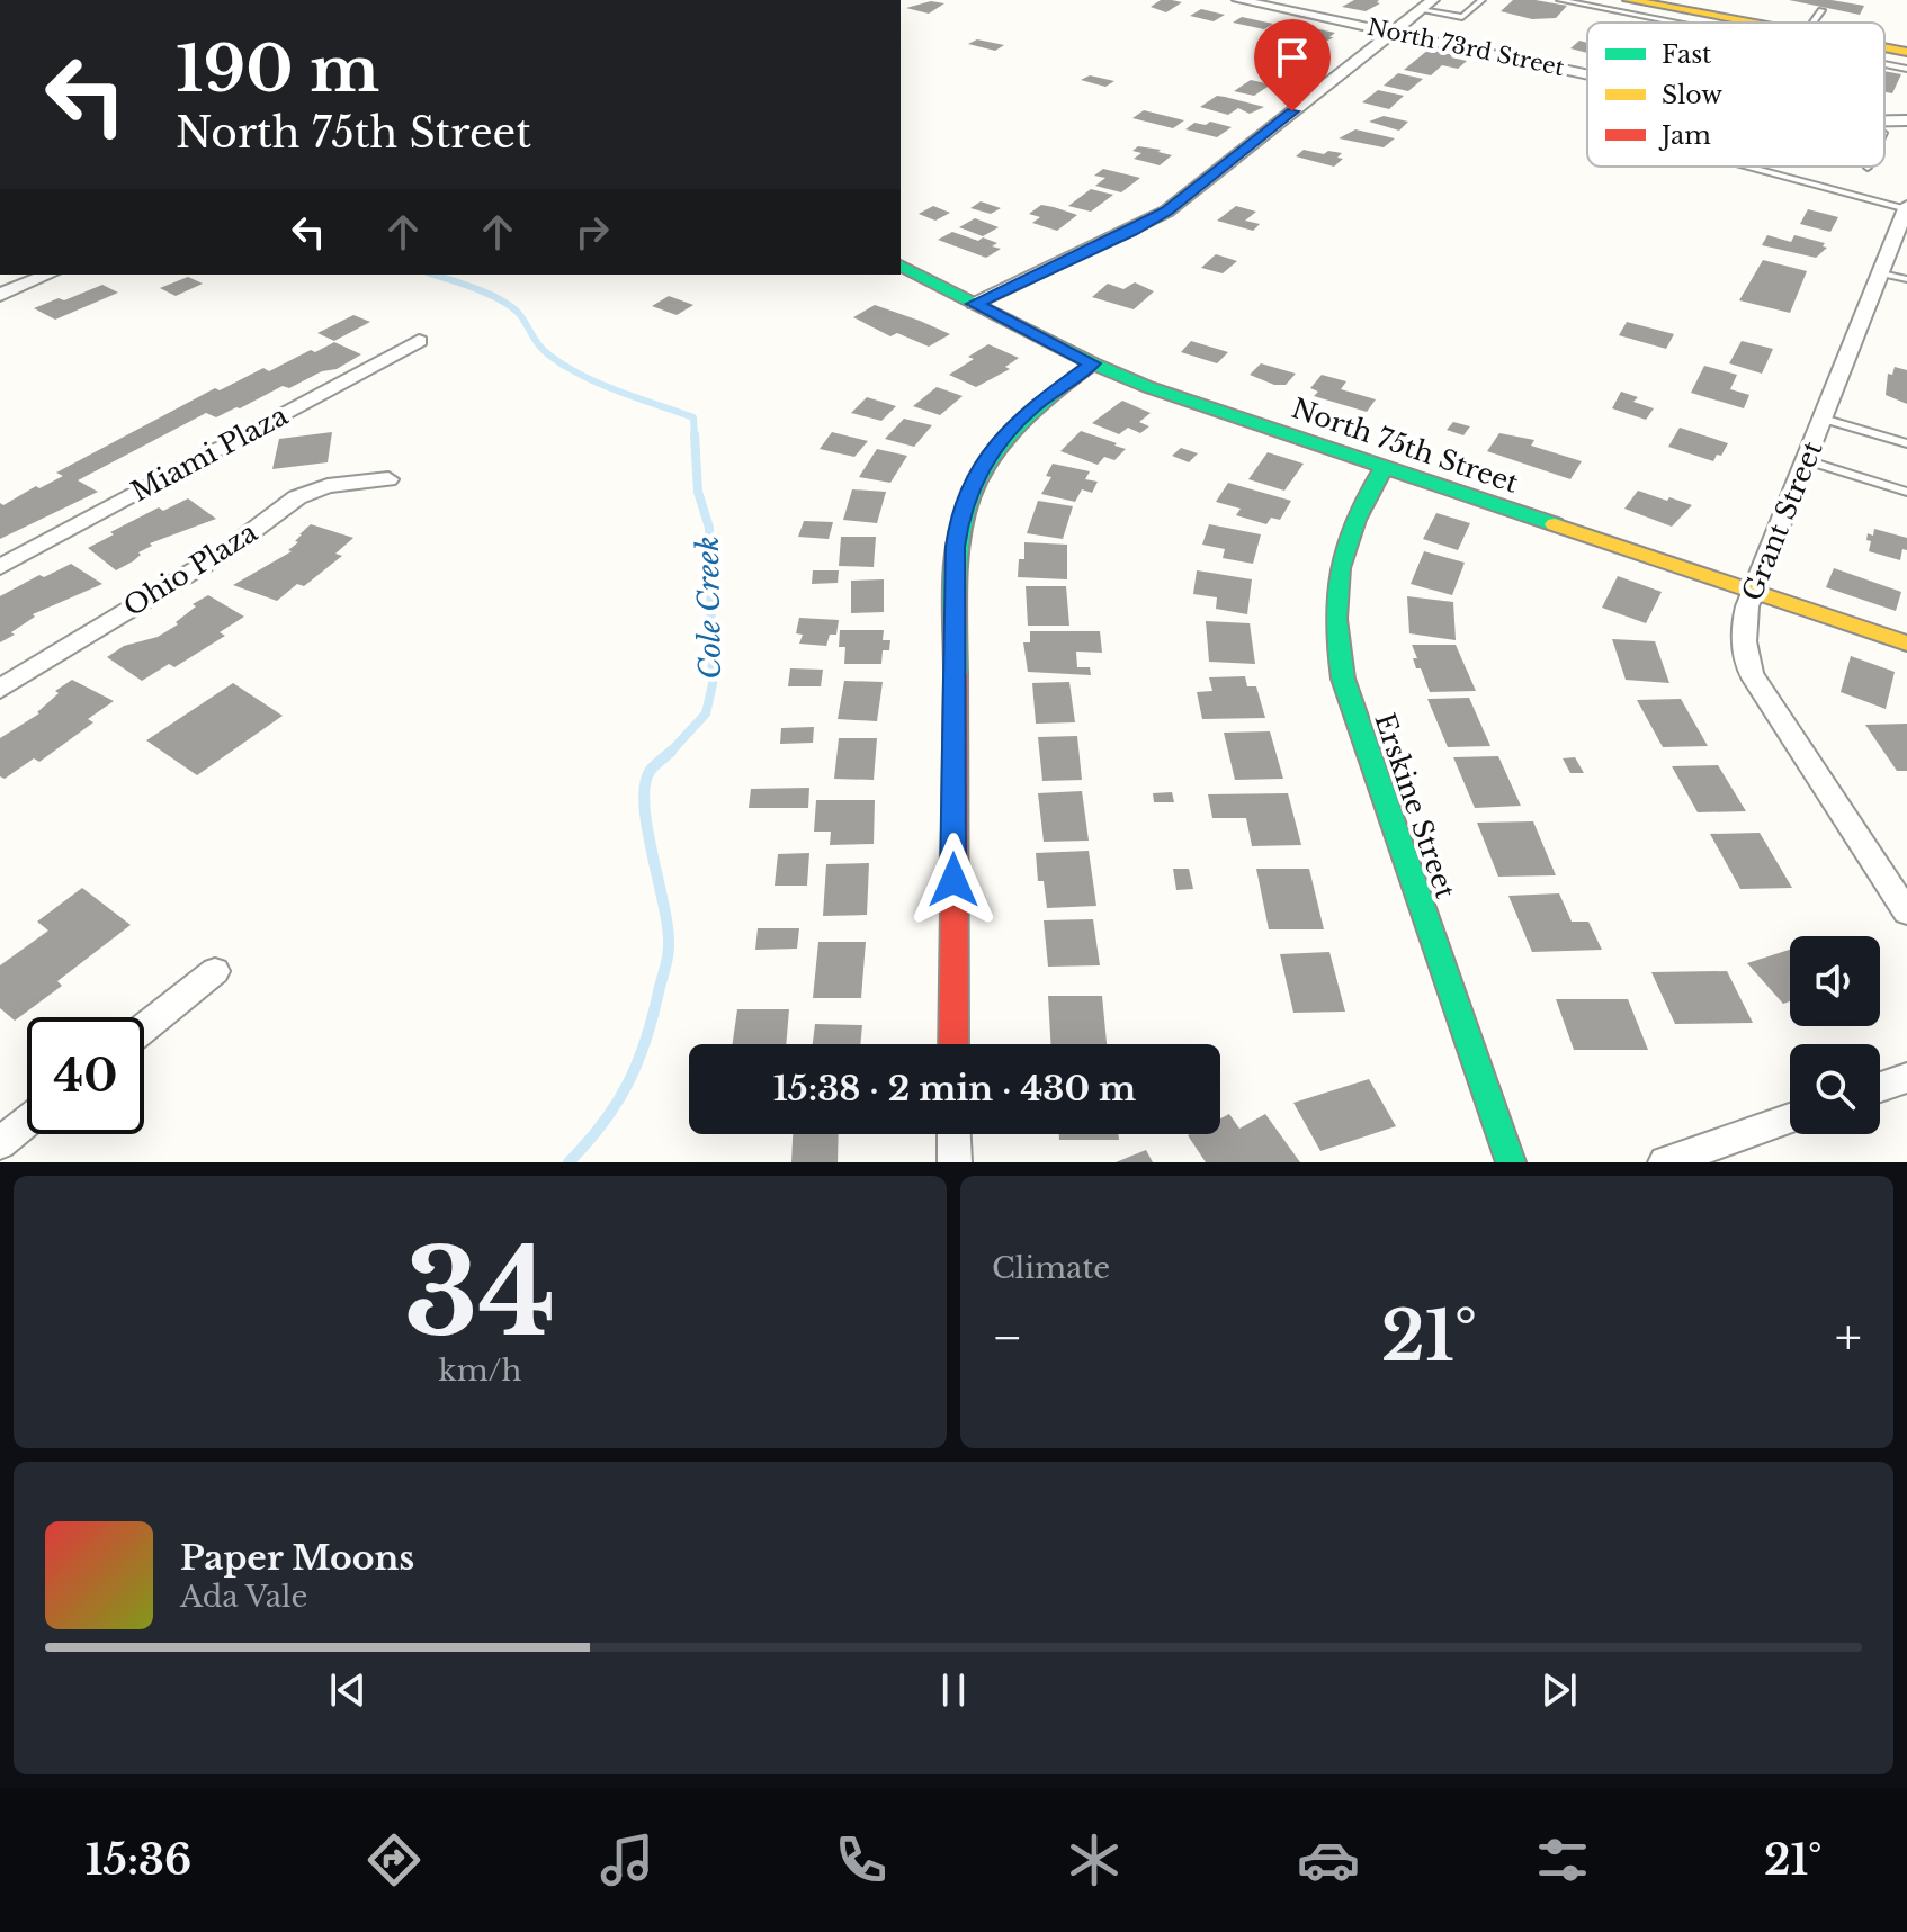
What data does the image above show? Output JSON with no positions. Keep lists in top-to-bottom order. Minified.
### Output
{"streets":{"street":["North 73rd Street","North 75th Street","Miami Plaza","Grant Street","Ohio Plaza","Erskine Street"]},"crossings":[["North 75th Street","Grant Street"],["North 75th Street","Erskine Street"]],"water":["Cole Creek"],"legend":["Fast","Slow","Jam"],"page":{"turn":["190 m","North 75th Street"],"limit":"40","trip":"15:38 · 2 min · 430 m","tile":[["34","km/h"],"Climate"],"heat":["−","21°","+"],"song":["Paper Moons","Ada Vale"],"tabs":["15:36","21°"]}}
